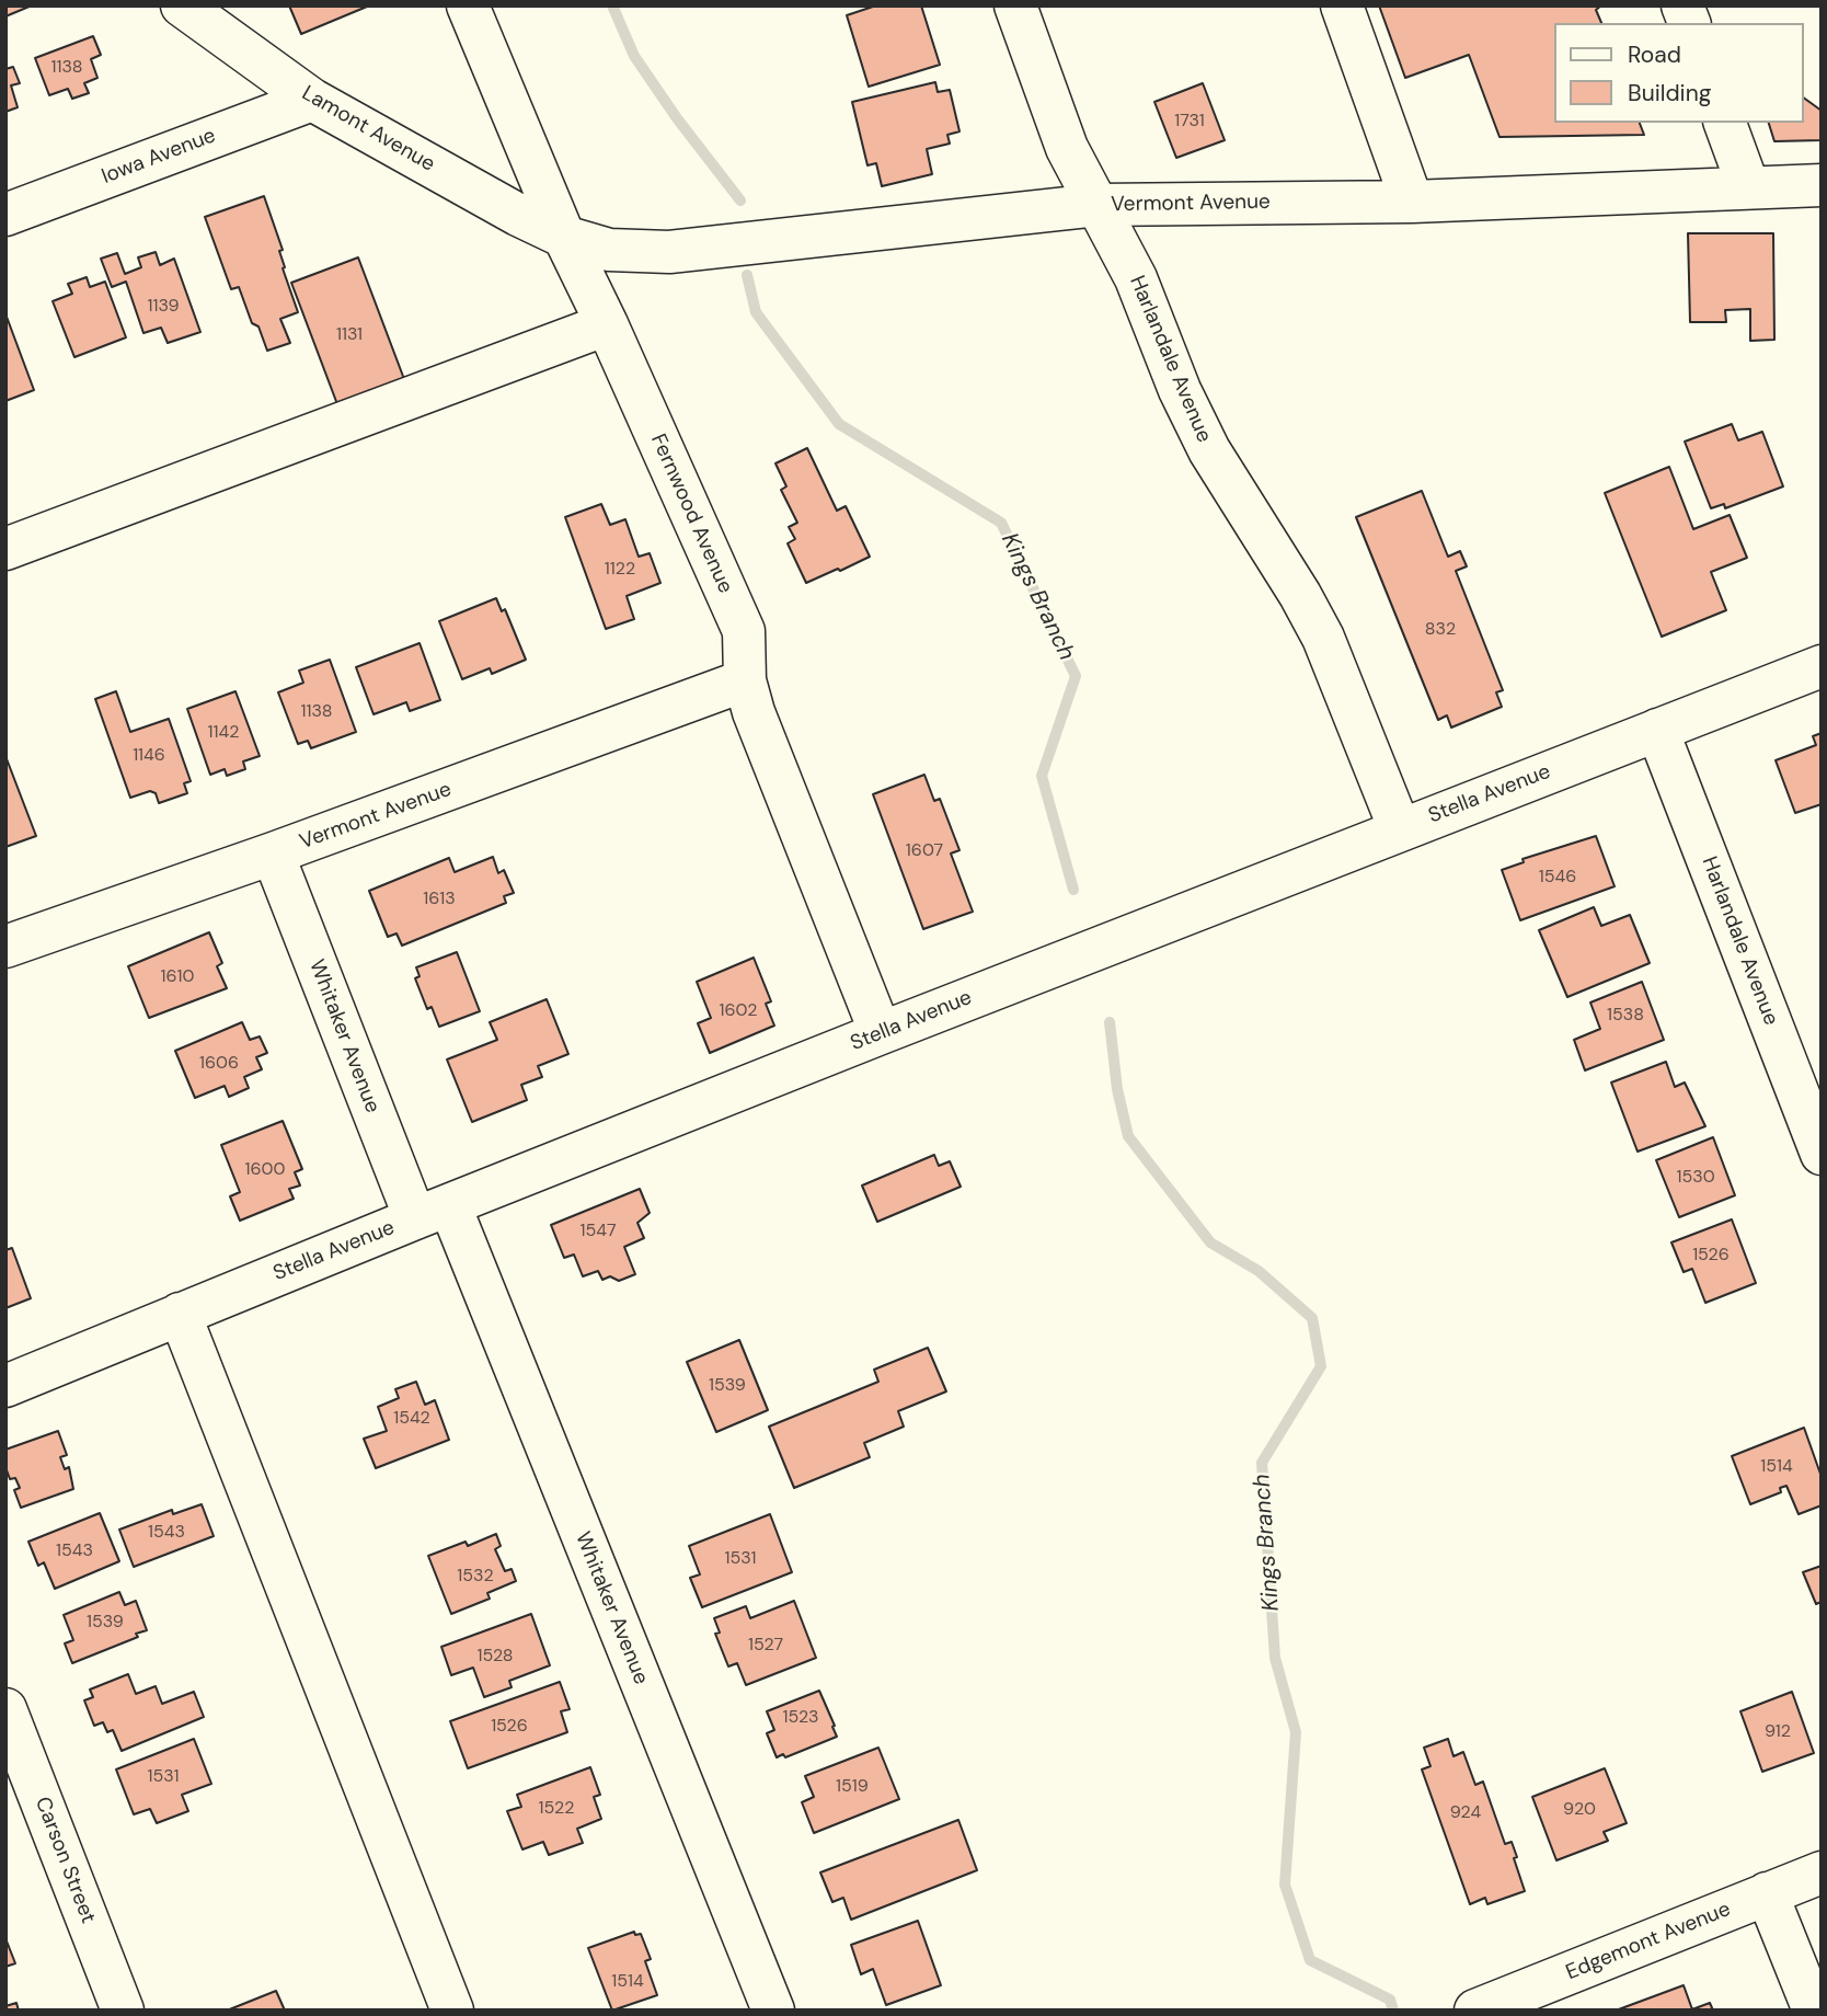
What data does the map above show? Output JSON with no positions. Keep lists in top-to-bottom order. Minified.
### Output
{"streets":{"street":["Lamont Avenue","Iowa Avenue","Vermont Avenue","Harlandale Avenue","Fernwood Avenue","Stella Avenue","Whitaker Avenue","Carson Street","Edgemont Avenue"]},"crossings":[["Lamont Avenue","Iowa Avenue"],["Lamont Avenue","Vermont Avenue"],["Lamont Avenue","Fernwood Avenue"],["Vermont Avenue","Harlandale Avenue"],["Vermont Avenue","Fernwood Avenue"],["Vermont Avenue","Whitaker Avenue"],["Harlandale Avenue","Stella Avenue"],["Fernwood Avenue","Stella Avenue"],["Stella Avenue","Whitaker Avenue"]],"water":["Kings Branch"],"house_numbers":["1138","1731","1139","1131","1122","832","1138","1142","1146","1607","1546","1613","1610","1602","1538","1606","1600","1530","1547","1526","1539","1542","1514","1543","1543","1531","1532","1539","1527","1528","1523","1526","912","1531","1519","1522","920","924","1514"],"legend":["Road","Building"]}
